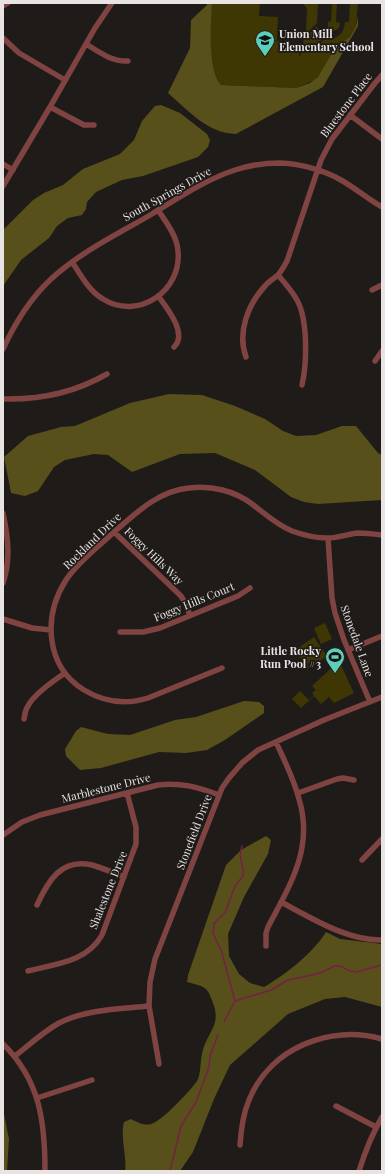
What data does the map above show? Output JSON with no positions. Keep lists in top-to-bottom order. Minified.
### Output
{"streets":{"street":["Bluestone Place","South Springs Drive","Rockland Drive","Foggy Hills Way","Foggy Hills Court","Stonedale Lane","Marblestone Drive","Stonefield Drive","Shalestone Drive"]},"crossings":[["Bluestone Place","South Springs Drive"],["Rockland Drive","Foggy Hills Way"],["Rockland Drive","Stonedale Lane"],["Foggy Hills Way","Foggy Hills Court"],["Stonedale Lane","Stonefield Drive"],["Marblestone Drive","Stonefield Drive"],["Marblestone Drive","Shalestone Drive"]],"places":{"school or university":["Union Mill Elementary School"],"sports":["Little Rocky Run Pool #3"]}}
